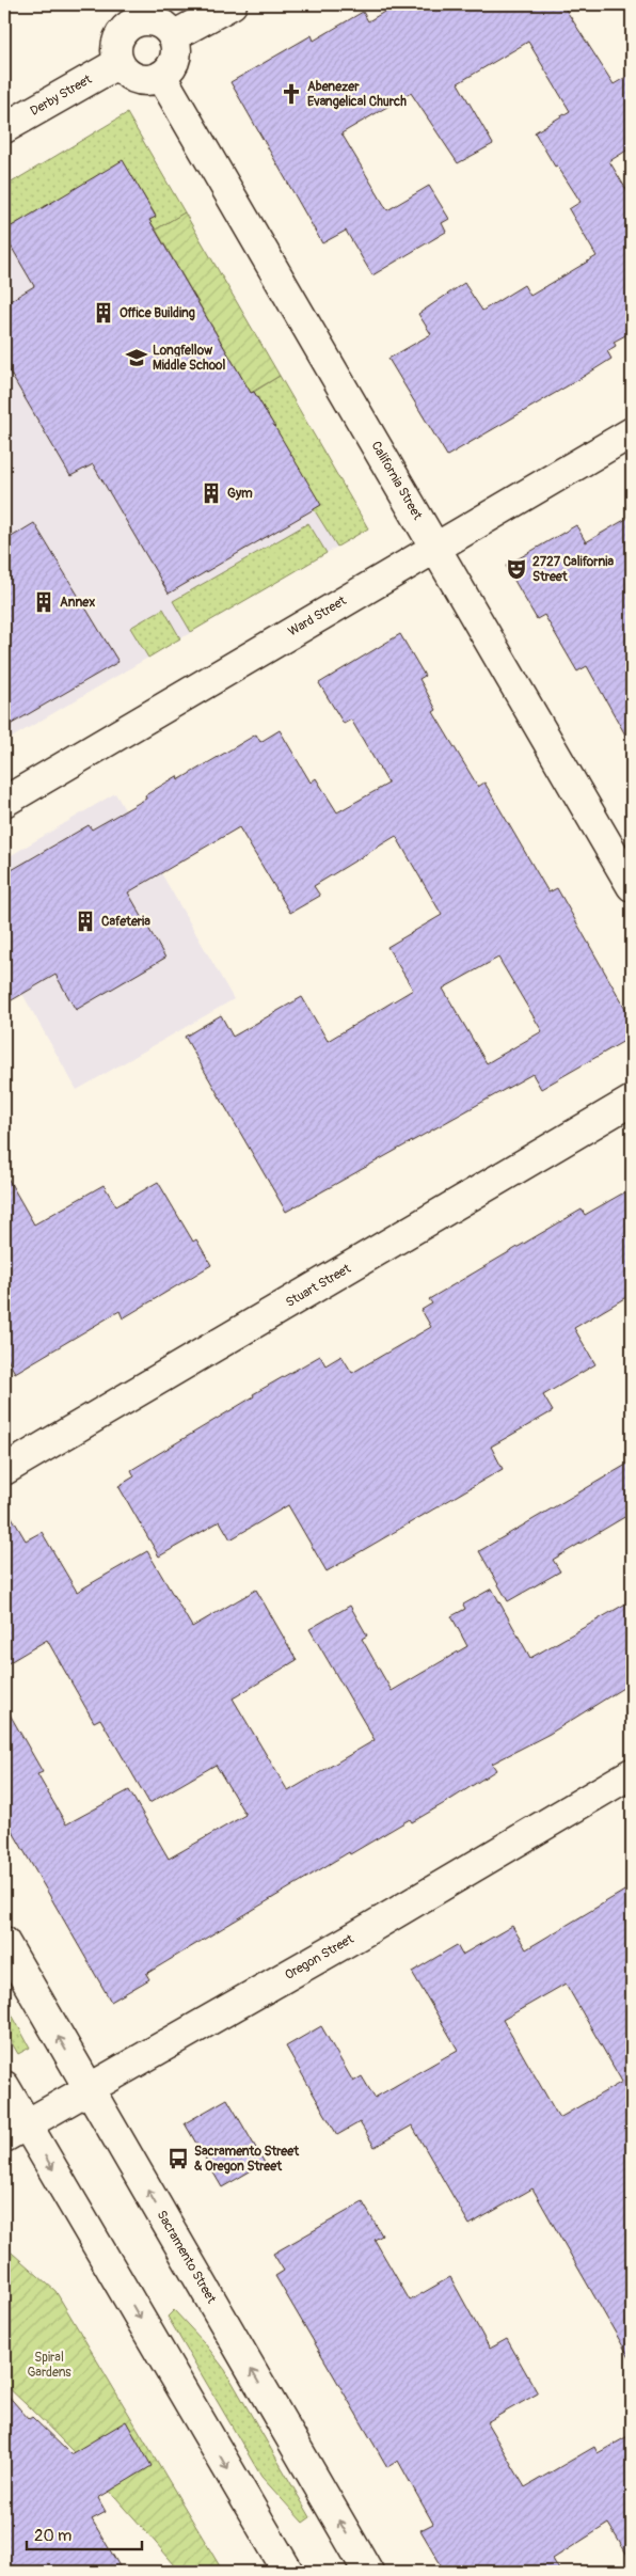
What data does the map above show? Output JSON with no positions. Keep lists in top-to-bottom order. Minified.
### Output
{"streets":{"street":["Derby Street","California Street","Ward Street","Stuart Street","Oregon Street","Sacramento Street"]},"crossings":[["Derby Street","California Street"],["California Street","Ward Street"],["Oregon Street","Sacramento Street"]],"parks":["Spiral Gardens"],"places":{"church":["Abenezer Evangelical Church"],"building":["Office Building","Gym","Annex","Cafeteria"],"school or university":["Longfellow Middle School"],"theatre":["2727 California Street"],"bus stop":["Sacramento Street & Oregon Street"]},"scale_bar":"20 m"}
